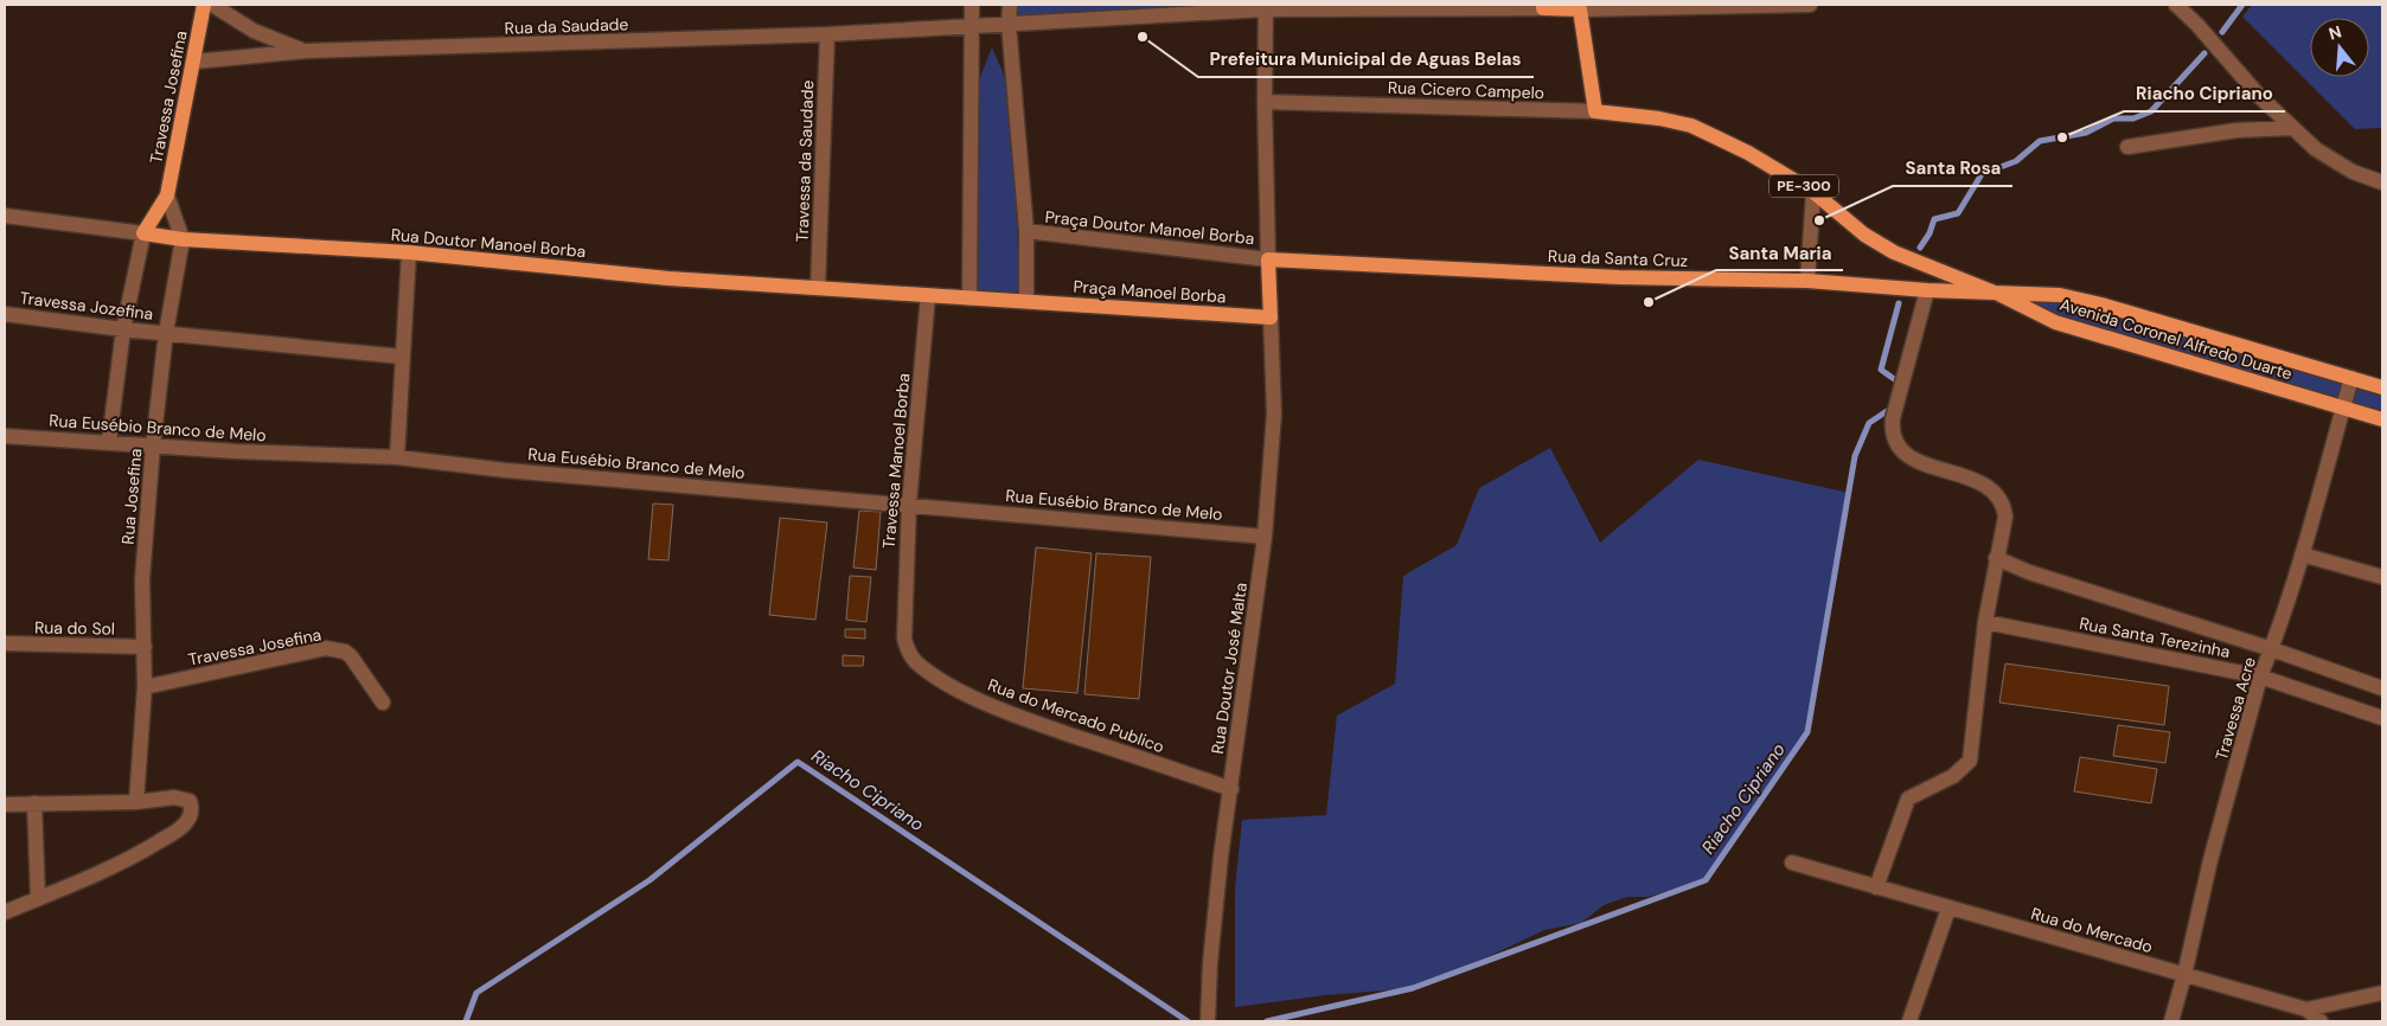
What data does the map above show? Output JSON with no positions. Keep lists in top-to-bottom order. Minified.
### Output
{"streets":{"main road":["Travessa Josefina","PE-300","Rua Doutor Manoel Borba","Rua da Santa Cruz","Praça Manoel Borba","Avenida Coronel Alfredo Duarte"],"street":["Rua da Saudade","Rua Cicero Campelo","Travessa da Saudade","Praça Doutor Manoel Borba","Travessa Jozefina","Rua Eusébio Branco de Melo","Travessa Manoel Borba","Rua Josefina","Rua do Sol","Rua Santa Terezinha","Rua Doutor José Malta","Travessa Acre","Rua do Mercado Publico","Rua do Mercado"]},"crossings":[["Rua da Saudade","Travessa Josefina"],["Rua da Saudade","Travessa da Saudade"],["Rua Cicero Campelo","PE-300"],["Travessa Josefina","Rua Josefina"],["Travessa da Saudade","Rua Doutor Manoel Borba"],["PE-300","Rua da Santa Cruz"],["PE-300","Avenida Coronel Alfredo Duarte"],["Praça Doutor Manoel Borba","Rua da Santa Cruz"],["Rua Doutor Manoel Borba","Praça Manoel Borba"],["Rua Doutor Manoel Borba","Travessa Manoel Borba"],["Rua Doutor Manoel Borba","Rua Josefina"],["Rua da Santa Cruz","Avenida Coronel Alfredo Duarte"],["Praça Manoel Borba","Rua Doutor José Malta"],["Travessa Jozefina","Rua Josefina"],["Avenida Coronel Alfredo Duarte","Travessa Acre"],["Rua Eusébio Branco de Melo","Travessa Manoel Borba"],["Rua Eusébio Branco de Melo","Rua Josefina"],["Rua Eusébio Branco de Melo","Rua Doutor José Malta"],["Travessa Manoel Borba","Rua do Mercado Publico"],["Rua Josefina","Rua do Sol"],["Rua Santa Terezinha","Travessa Acre"],["Rua Doutor José Malta","Rua do Mercado Publico"],["Travessa Acre","Rua do Mercado"]],"water":["Riacho Cipriano"],"places":["Prefeitura Municipal de Aguas Belas","Riacho Cipriano","Santa Rosa","Santa Maria"],"north":"top"}
